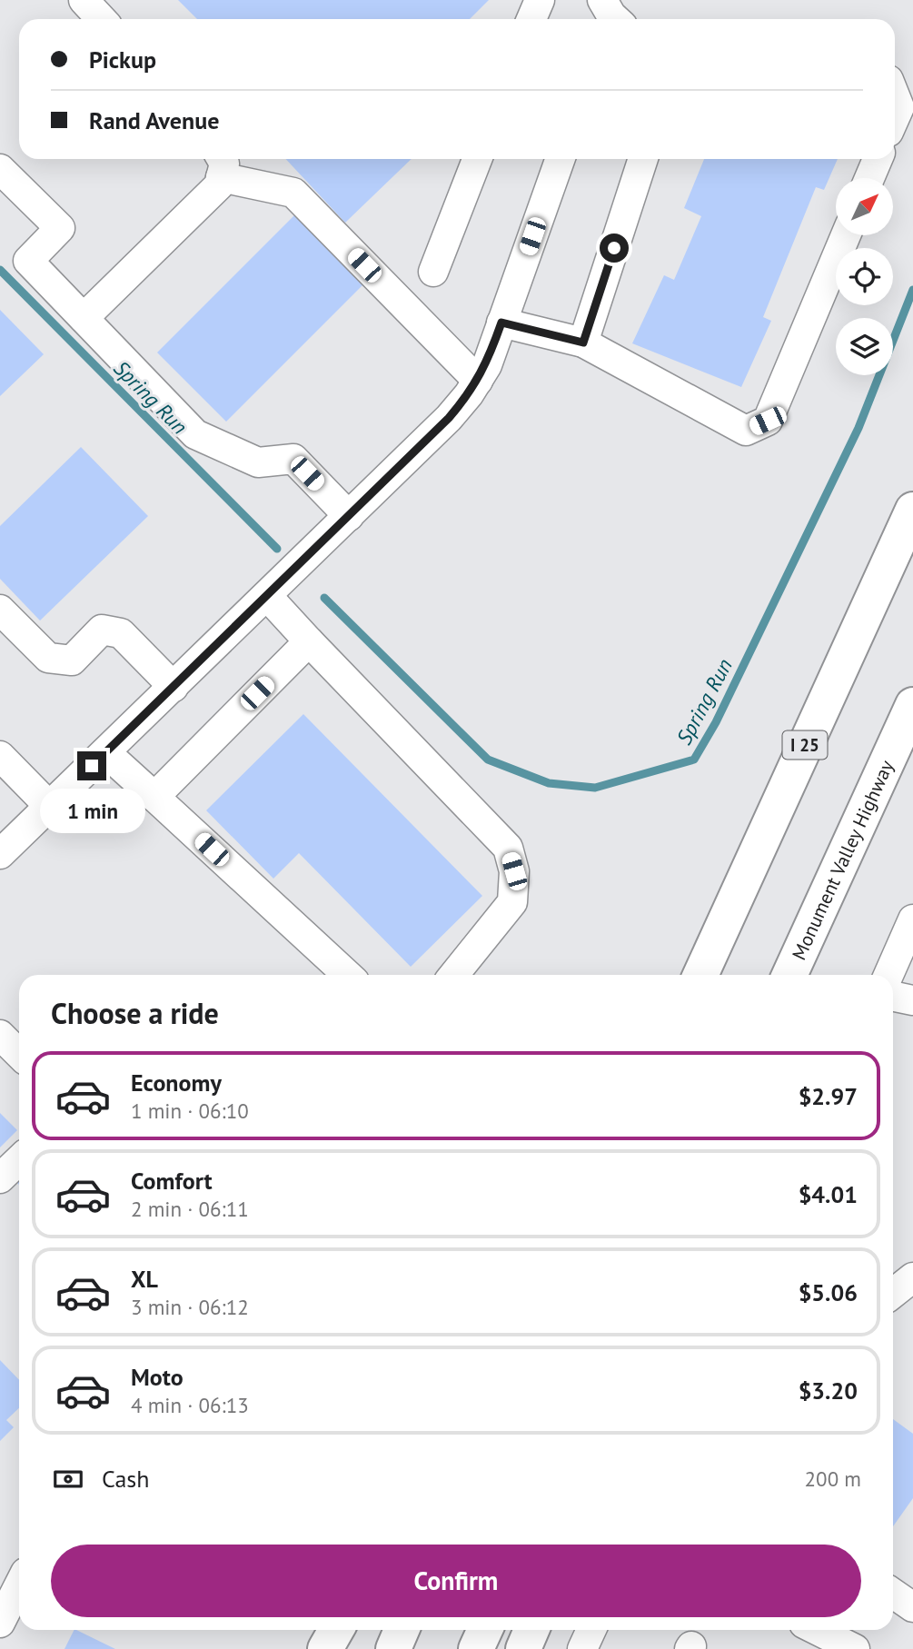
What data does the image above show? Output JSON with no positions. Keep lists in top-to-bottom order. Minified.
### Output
{"streets":{"highway":["I 25","Monument Valley Highway"]},"water":["Spring Run"],"north":"top right","page":{"banner":["Pickup","Rand Avenue"],"bubble":"1 min","heading":"Choose a ride","list":[{"name":"Economy","note":"1 min · 06:10","value":"$2.97"},{"name":"Comfort","note":"2 min · 06:11","value":"$4.01"},{"name":"XL","note":"3 min · 06:12","value":"$5.06"},{"name":"Moto","note":"4 min · 06:13","value":"$3.20"}],"pay":["Cash","200 m"],"buttons":"Confirm"}}
